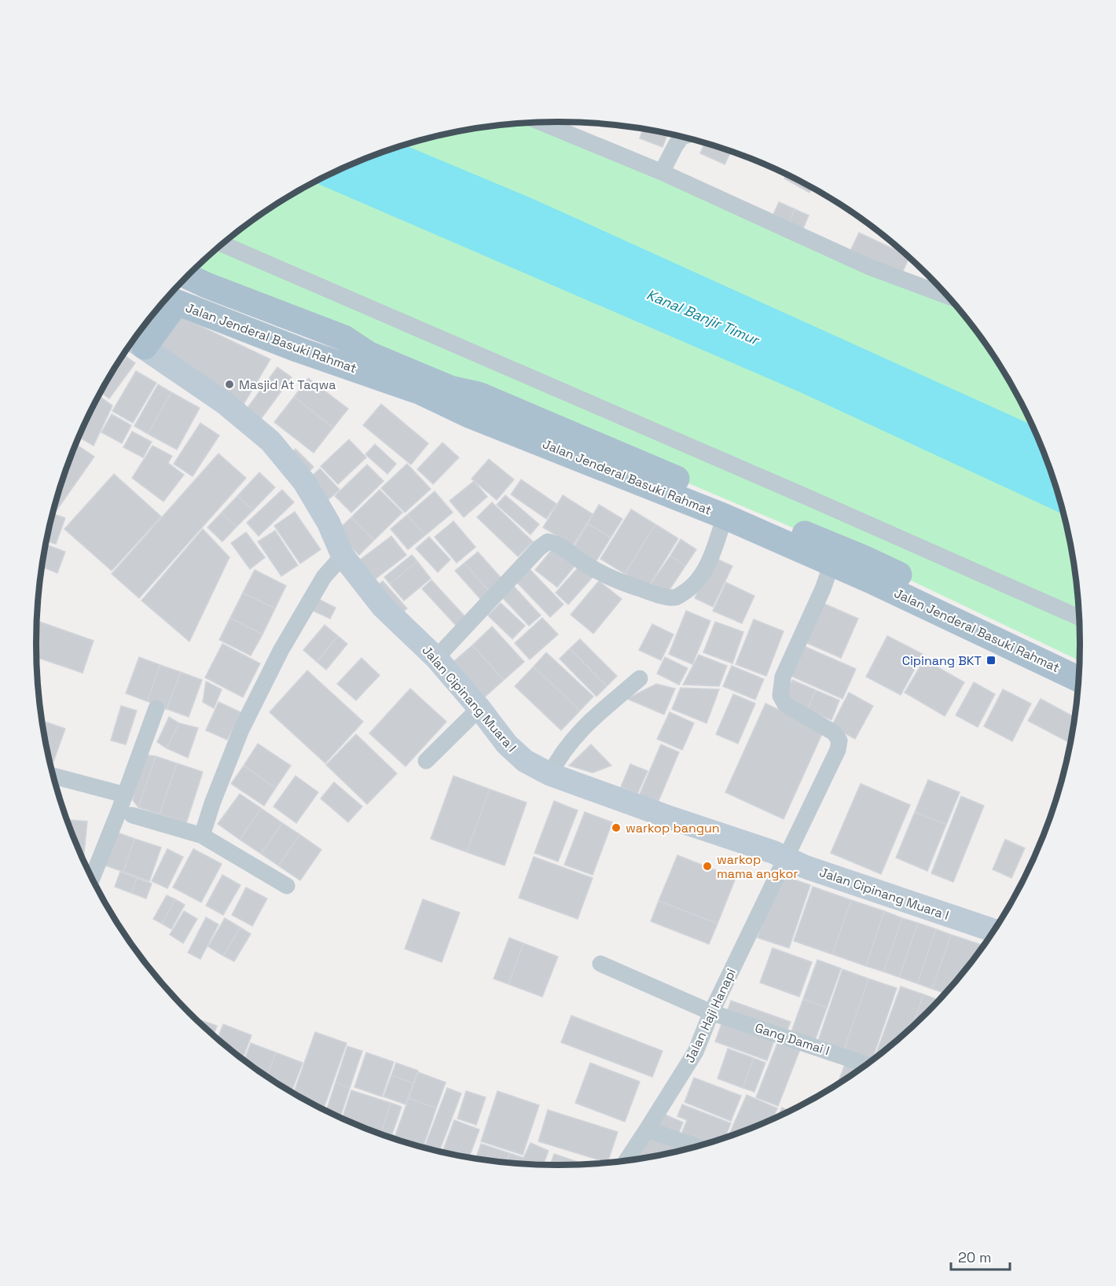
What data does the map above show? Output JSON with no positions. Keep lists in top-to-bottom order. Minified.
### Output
{"streets":{"main road":["Jalan Jenderal Basuki Rahmat"],"street":["Jalan Cipinang Muara I","Jalan Haji Hanapi","Gang Damai I"]},"crossings":[["Jalan Jenderal Basuki Rahmat","Jalan Haji Hanapi"],["Jalan Cipinang Muara I","Jalan Haji Hanapi"],["Jalan Haji Hanapi","Gang Damai I"]],"water":["Kanal Banjir Timur"],"places":{"other":["Masjid At Taqwa","warkop bangun","warkop mama angkor"],"transit":["Cipinang BKT"]},"scale_bar":"20 m"}
